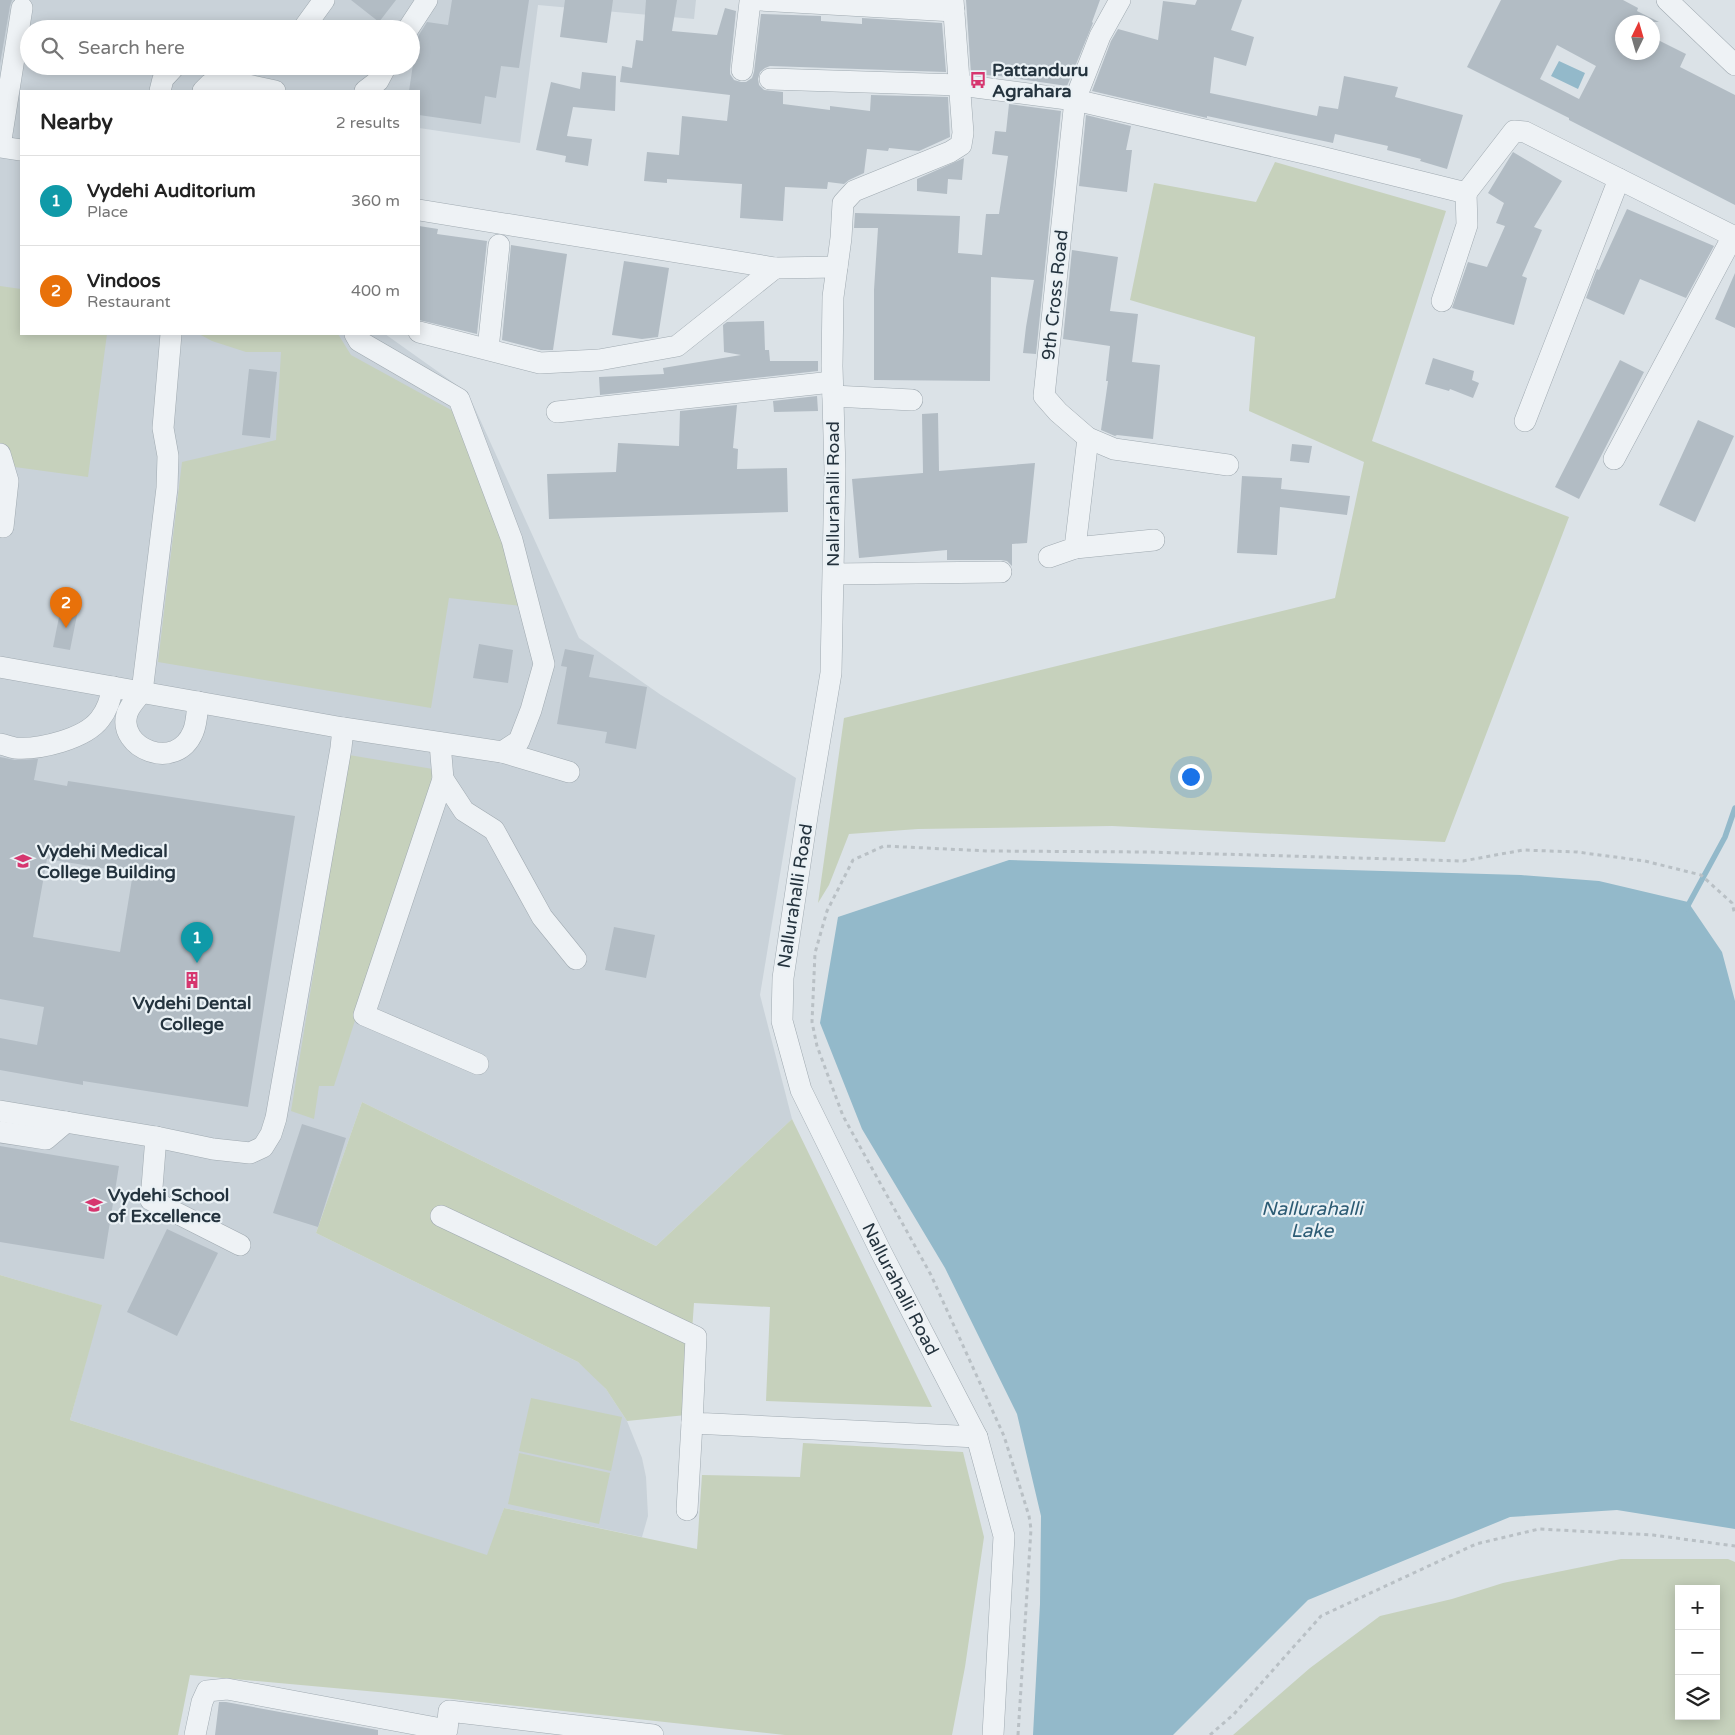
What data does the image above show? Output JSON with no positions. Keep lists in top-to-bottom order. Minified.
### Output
{"streets":{"street":["9th Cross Road","Nallurahalli Road"]},"water":["Nallurahalli Lake"],"places":{"bus stop":["Pattanduru Agrahara"],"school or university":["Vydehi Medical College Building","Vydehi School of Excellence"],"building":["Vydehi Dental College"]},"north":"top","page":{"search":"Search here","heading":["Nearby","2 results"],"list":[{"mark":"1","name":"Vydehi Auditorium","note":"Place","value":"360 m"},{"mark":"2","name":"Vindoos","note":"Restaurant","value":"400 m"}],"pins":["2","1"],"map_buttons":["+","−"]}}
